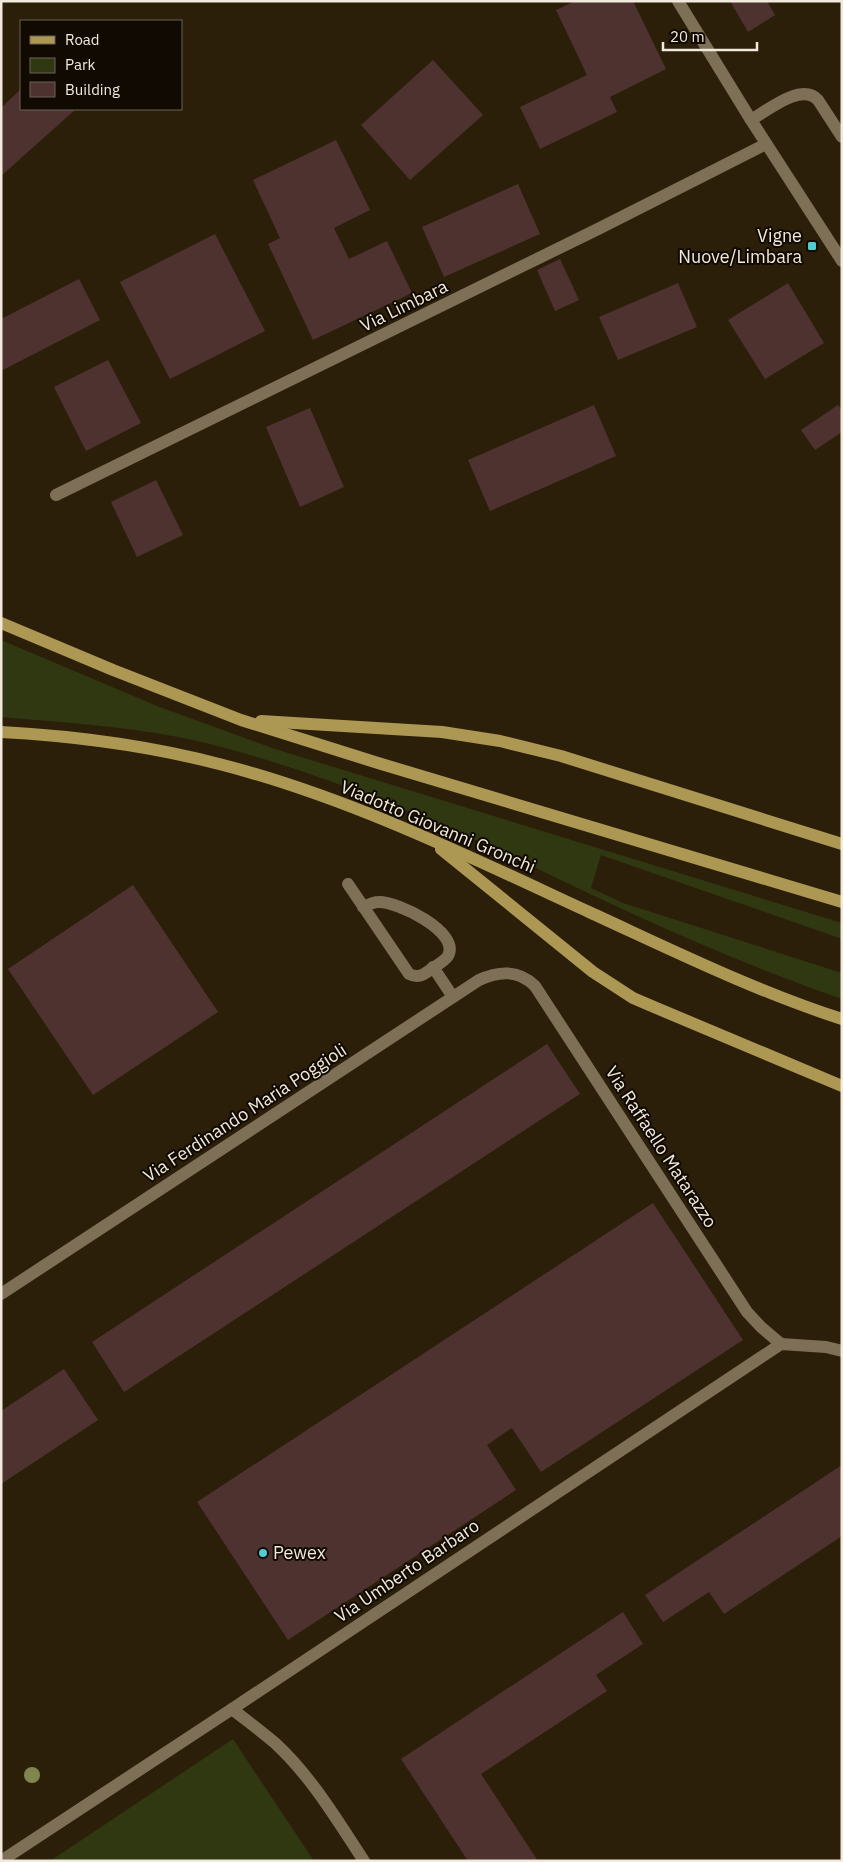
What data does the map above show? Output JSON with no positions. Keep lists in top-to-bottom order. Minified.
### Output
{"streets":{"main road":["Viadotto Giovanni Gronchi"],"street":["Via Limbara","Via Ferdinando Maria Poggioli","Via Raffaello Matarazzo","Via Umberto Barbaro"]},"crossings":[["Via Ferdinando Maria Poggioli","Via Raffaello Matarazzo"],["Via Raffaello Matarazzo","Via Umberto Barbaro"]],"places":{"transit":["Vigne Nuove/Limbara"],"other":["Pewex"]},"legend":["Road","Park","Building"],"scale_bar":"20 m"}
